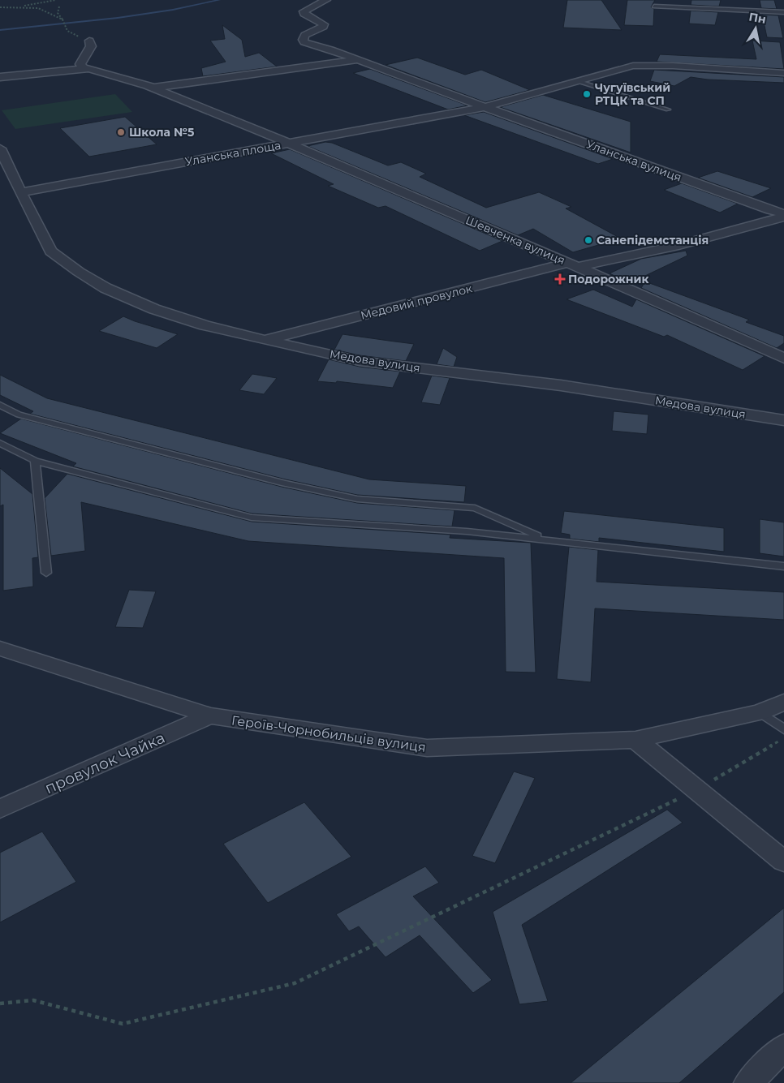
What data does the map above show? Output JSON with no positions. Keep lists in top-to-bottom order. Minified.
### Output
{"streets":{"street":["Уланська площа","Уланська вулиця","Шевченка вулиця","Медовий провулок","Медова вулиця","Героїв-Чорнобильців вулиця","провулок Чайка"]},"crossings":[["Уланська площа","Шевченка вулиця"],["Уланська площа","Медова вулиця"],["Шевченка вулиця","Медовий провулок"],["Медовий провулок","Медова вулиця"],["Героїв-Чорнобильців вулиця","провулок Чайка"]],"places":{"other":["Чугуївський РТЦК та СП","Школа №5","Санепідемстанція"],"health":["Подорожник"]},"north":"top"}
